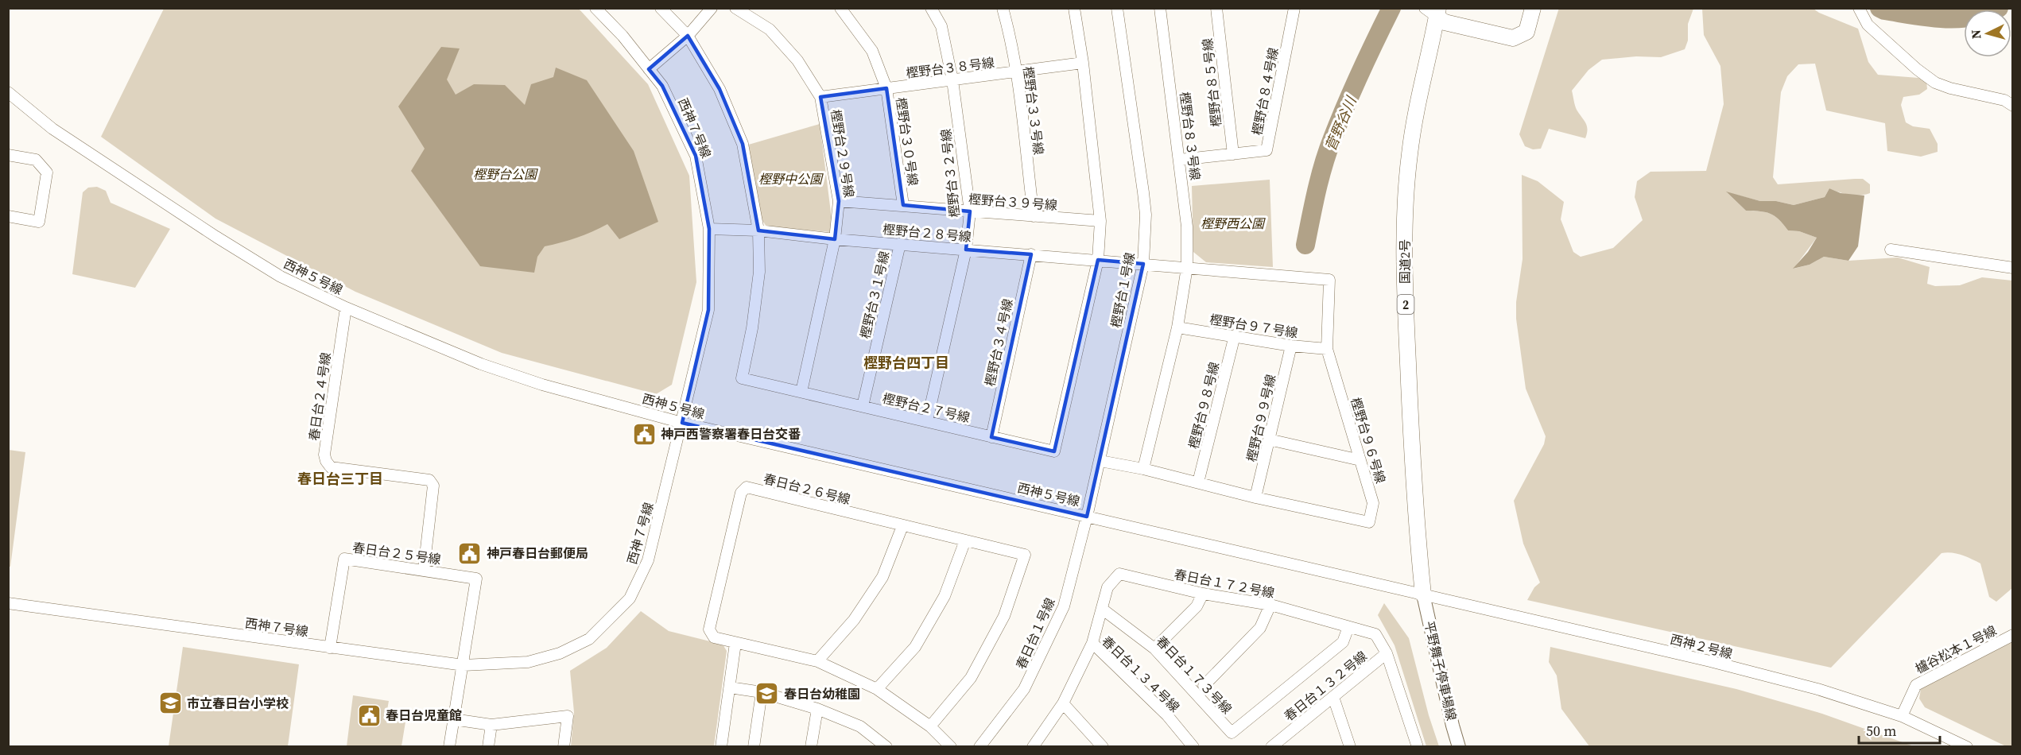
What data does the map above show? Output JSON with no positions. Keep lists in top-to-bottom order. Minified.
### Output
{"streets":{"highway":["国道2号","2"],"main road":["平野舞子停車場線"],"street":["樫野台３８号線","樫野台８５号線","樫野台８４号線","樫野台３３号線","西神７号線","樫野台８３号線","樫野台３０号線","樫野台２９号線","樫野台３２号線","樫野台３９号線","樫野台２８号線","西神５号線","樫野台１号線","樫野台３１号線","樫野台９７号線","樫野台３４号線","春日台２４号線","樫野台９８号線","樫野台２７号線","樫野台９９号線","樫野台９６号線","春日台２６号線","春日台２５号線","春日台１７２号線","春日台１号線","西神２号線","櫨谷松本１号線","春日台１３４号線","春日台１７３号線","春日台１３２号線"]},"crossings":[["樫野台３８号線","樫野台３３号線"],["樫野台３８号線","樫野台３０号線"],["樫野台３８号線","樫野台２９号線"],["樫野台３８号線","樫野台３２号線"],["樫野台３８号線","樫野台２７号線"],["樫野台８５号線","樫野台８４号線"],["樫野台８４号線","樫野台８３号線"],["樫野台３３号線","樫野台３９号線"],["西神７号線","樫野台２８号線"],["西神７号線","西神５号線"],["西神７号線","春日台２５号線"],["樫野台８３号線","樫野台９６号線"],["樫野台３０号線","樫野台３９号線"],["樫野台２９号線","樫野台３９号線"],["樫野台２９号線","樫野台２８号線"],["樫野台２９号線","樫野台２７号線"],["樫野台３２号線","樫野台３９号線"],["樫野台３２号線","樫野台２８号線"],["樫野台３２号線","樫野台２７号線"],["樫野台３９号線","樫野台２７号線"],["樫野台２８号線","樫野台１号線"],["樫野台２８号線","樫野台３１号線"],["樫野台２８号線","樫野台３４号線"],["樫野台２８号線","樫野台２７号線"],["樫野台２８号線","樫野台９６号線"],["国道2号","西神５号線"],["国道2号","西神２号線"],["国道2号","平野舞子停車場線"],["西神５号線","樫野台１号線"],["西神５号線","春日台２４号線"],["西神５号線","春日台１号線"],["西神５号線","西神２号線"],["西神５号線","平野舞子停車場線"],["樫野台１号線","樫野台９６号線"],["樫野台１号線","春日台１号線"],["樫野台３１号線","樫野台２７号線"],["樫野台９７号線","樫野台９８号線"],["樫野台９７号線","樫野台９９号線"],["樫野台９７号線","樫野台９６号線"],["樫野台３４号線","樫野台２７号線"],["春日台２４号線","春日台２５号線"],["樫野台９８号線","樫野台９６号線"],["樫野台９９号線","樫野台９６号線"],["春日台１７２号線","春日台１３４号線"],["春日台１７２号線","春日台１７３号線"],["春日台１７２号線","春日台１３２号線"],["西神２号線","櫨谷松本１号線"],["西神２号線","平野舞子停車場線"]],"districts":["樫野台四丁目","春日台三丁目"],"water":["菅野谷川"],"parks":["樫野台公園","樫野中公園","樫野西公園"],"places":{"public building":["神戸西警察署春日台交番","神戸春日台郵便局","春日台児童館"],"school or university":["春日台幼稚園","市立春日台小学校"]},"scale_bar":"50 m","north":"left"}
